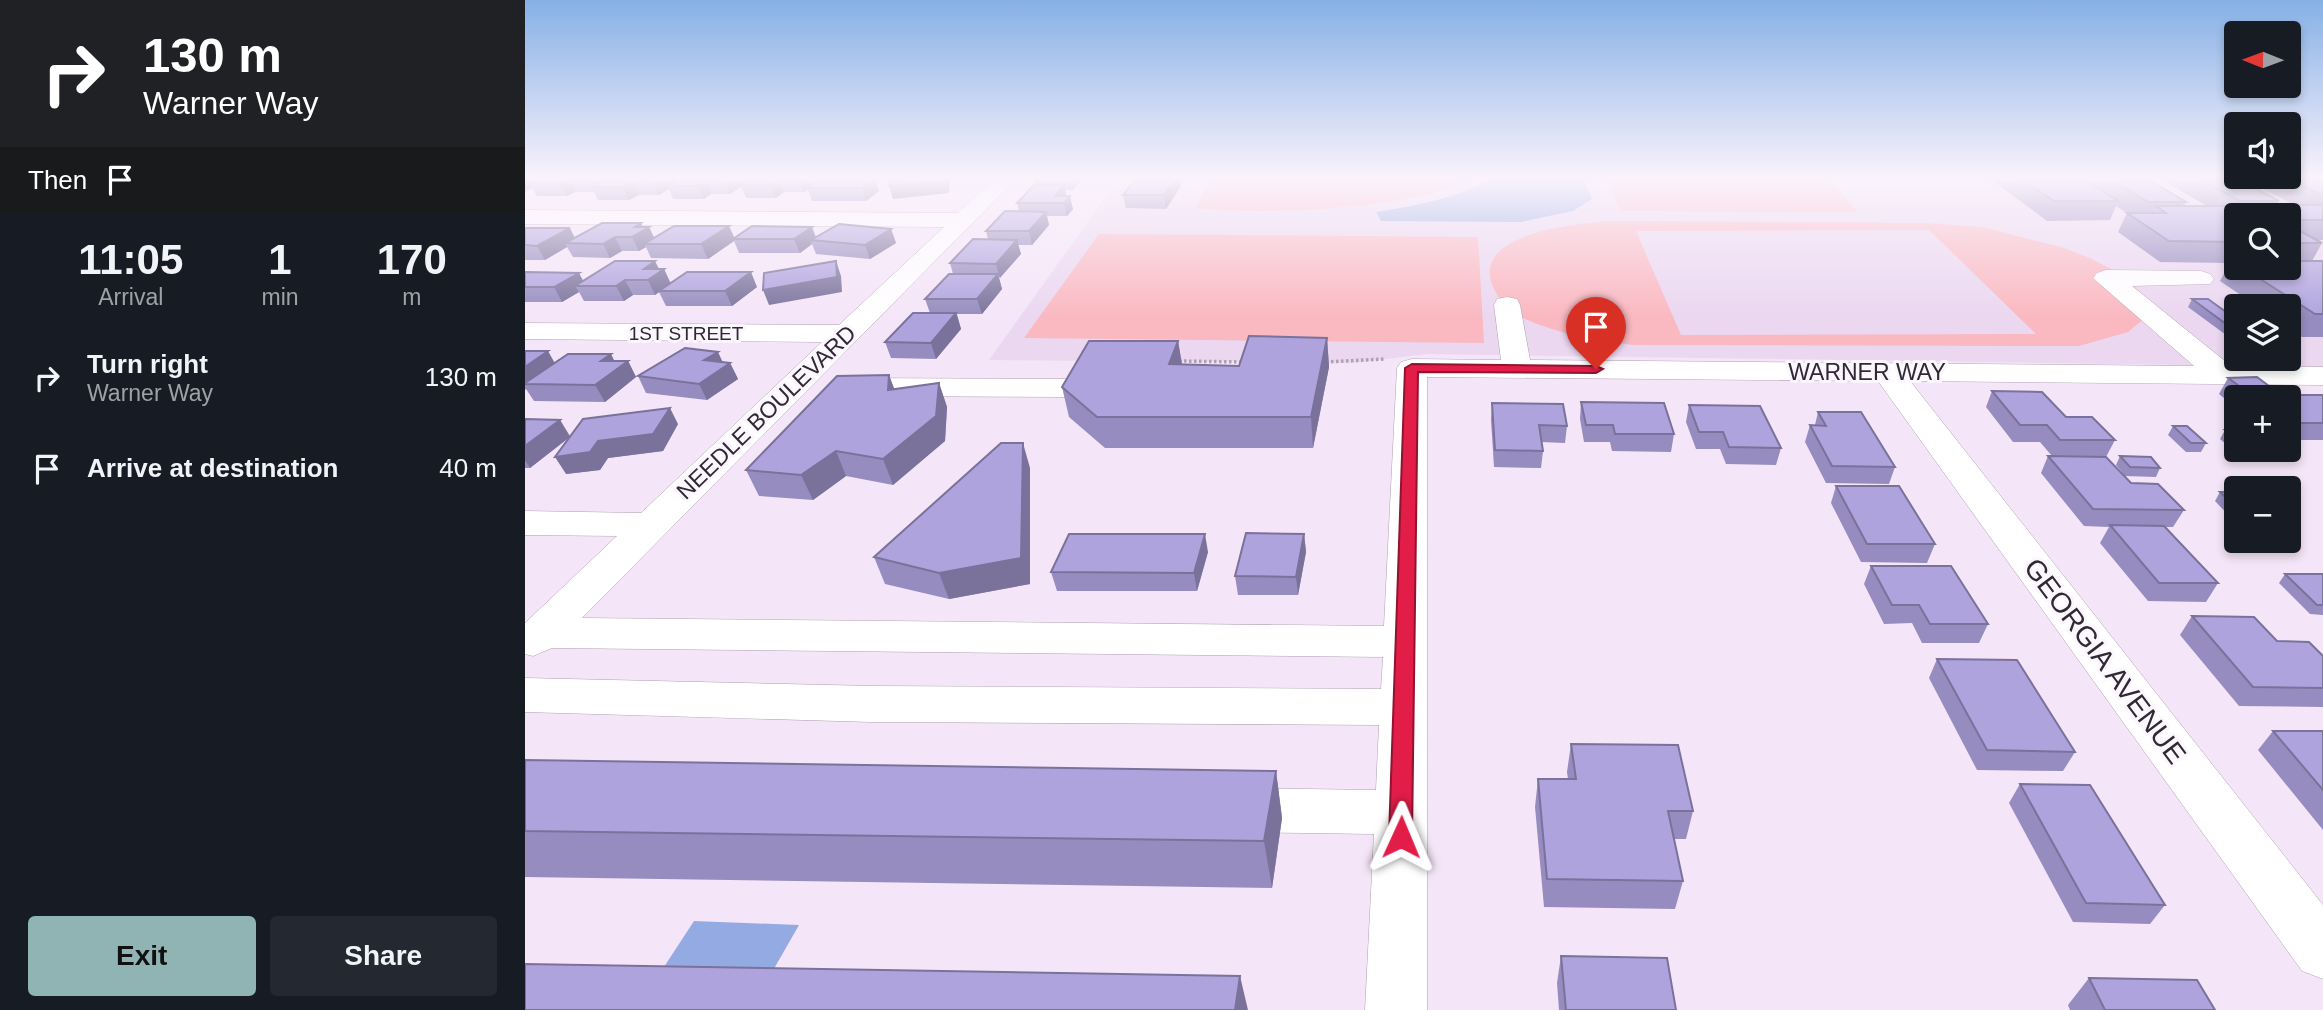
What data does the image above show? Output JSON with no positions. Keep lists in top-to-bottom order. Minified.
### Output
{"streets":{"street":["1ST STREET","WARNER WAY","NEEDLE BOULEVARD","GEORGIA AVENUE"]},"crossings":[["1ST STREET","NEEDLE BOULEVARD"],["WARNER WAY","GEORGIA AVENUE"]],"north":"left","page":{"turn":["130 m","Warner Way"],"map_buttons":["+","−"],"then":"Then","eta":["11:05","Arrival","1","min","170","m"],"list":[{"name":"Turn right","note":"Warner Way","value":"130 m"},{"name":"Arrive at destination","value":"40 m"}],"buttons":["Exit","Share"]}}
